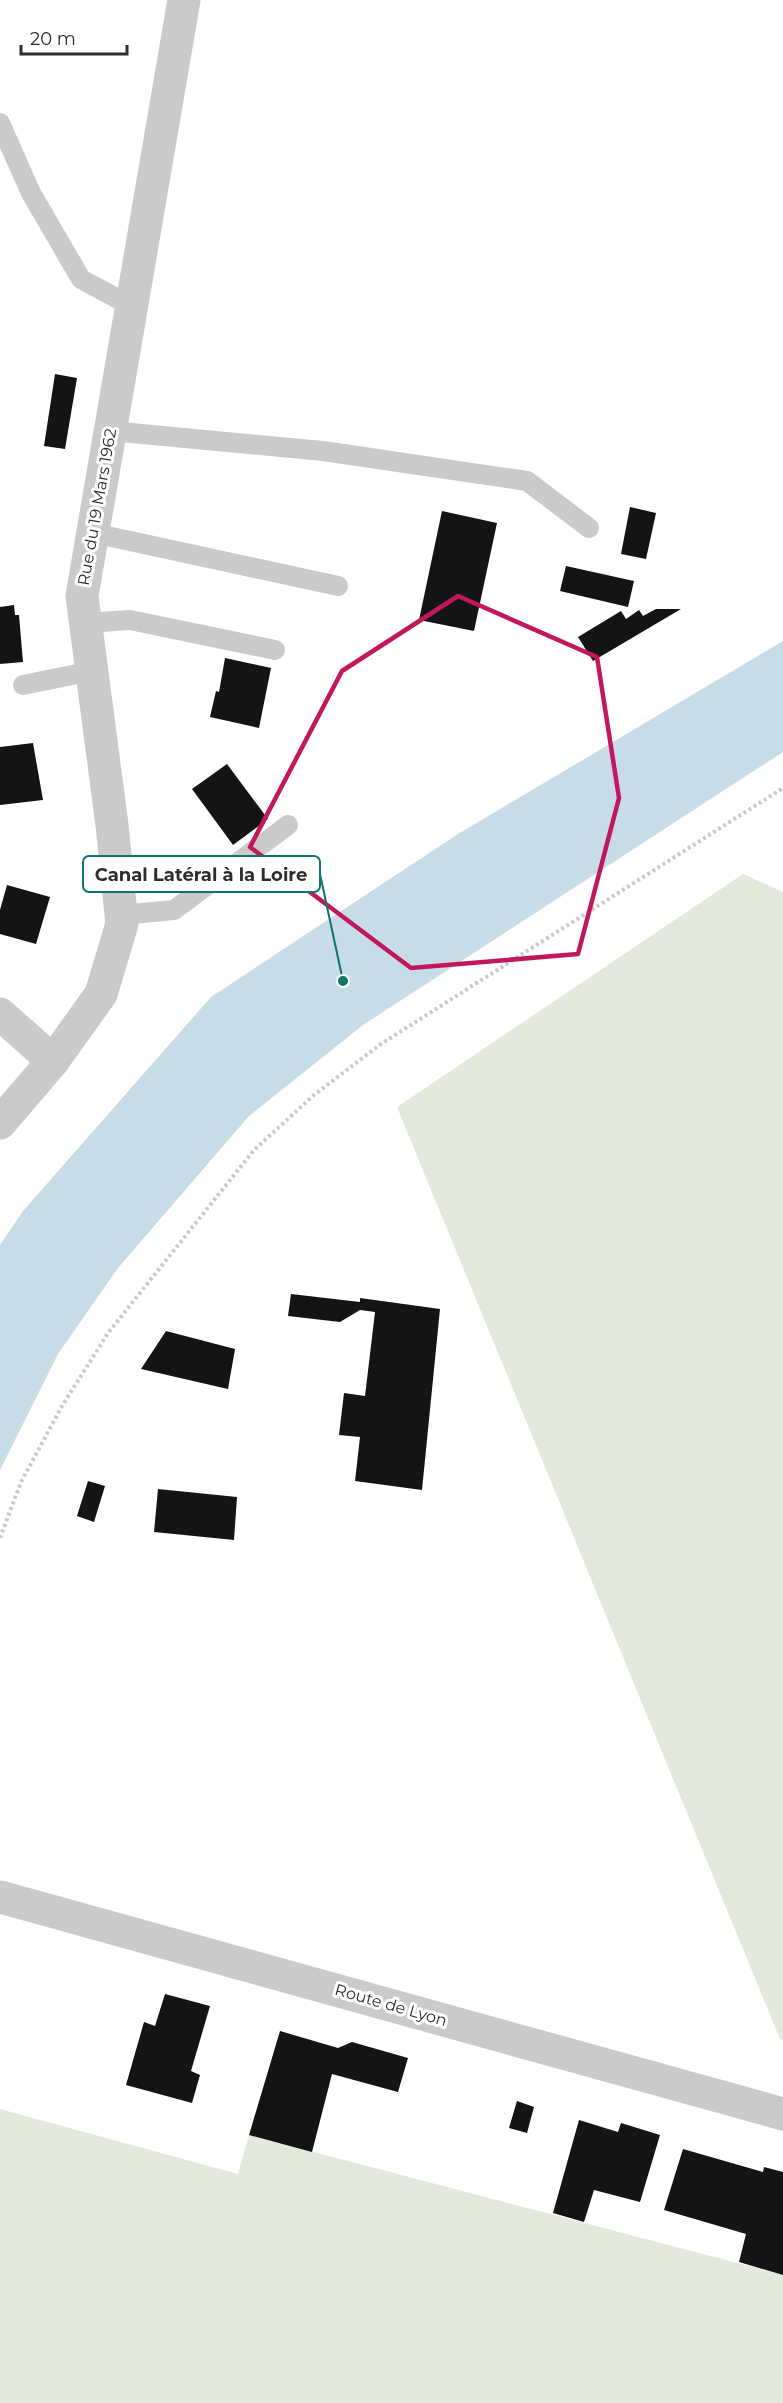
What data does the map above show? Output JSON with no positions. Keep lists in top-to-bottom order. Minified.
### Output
{"streets":{"street":["Rue du 19 Mars 1962","Route de Lyon"]},"places":["Canal Latéral à la Loire"],"scale_bar":"20 m"}
